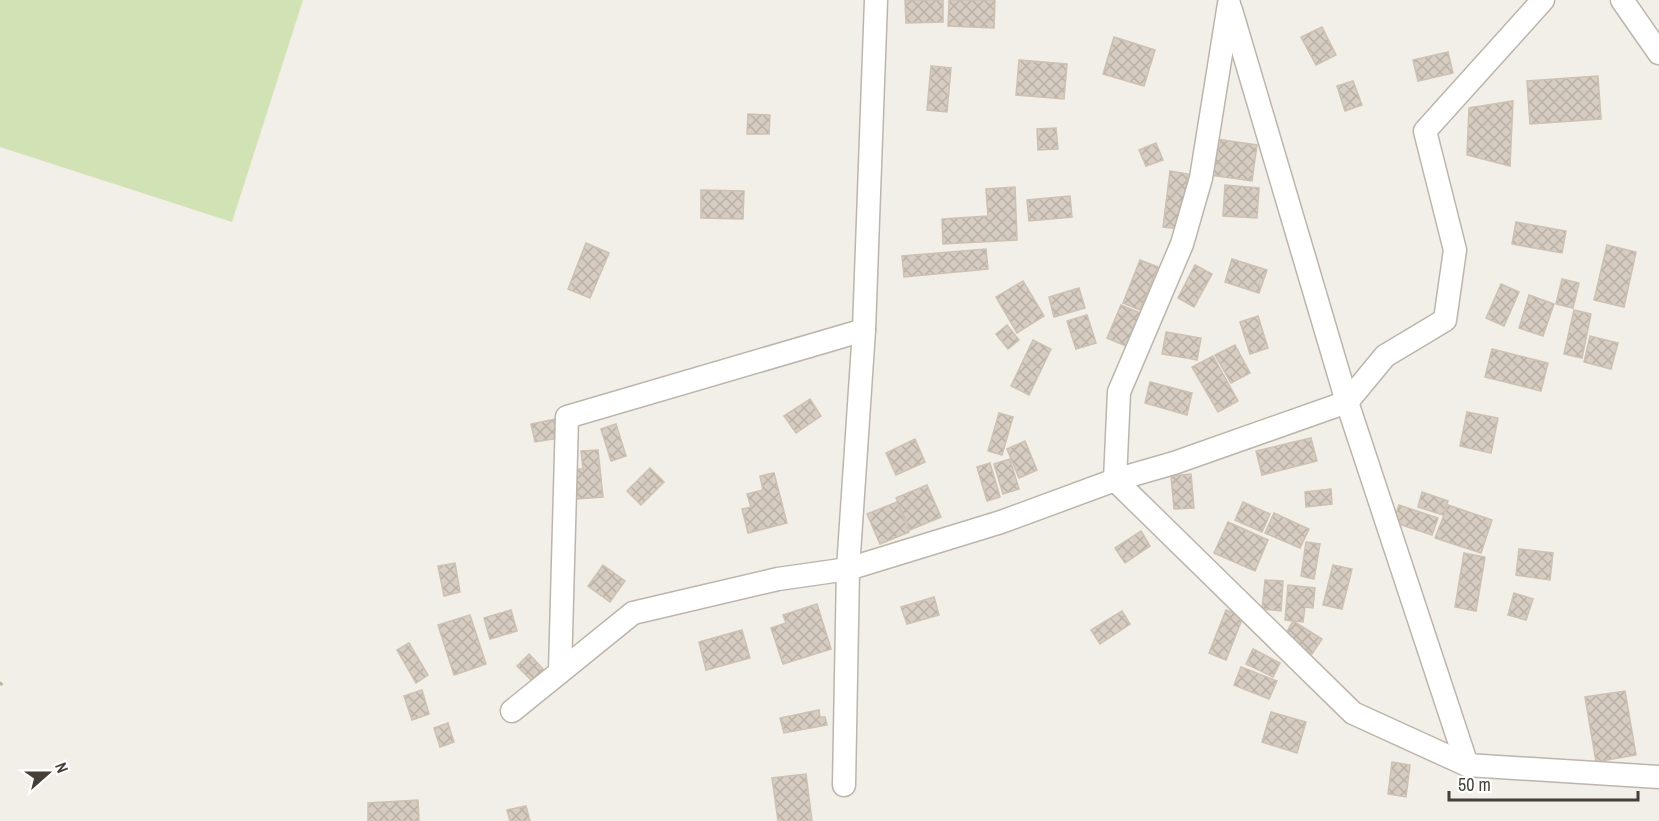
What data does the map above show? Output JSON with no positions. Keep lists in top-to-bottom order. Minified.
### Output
{"scale_bar":"50 m","north":"right"}
